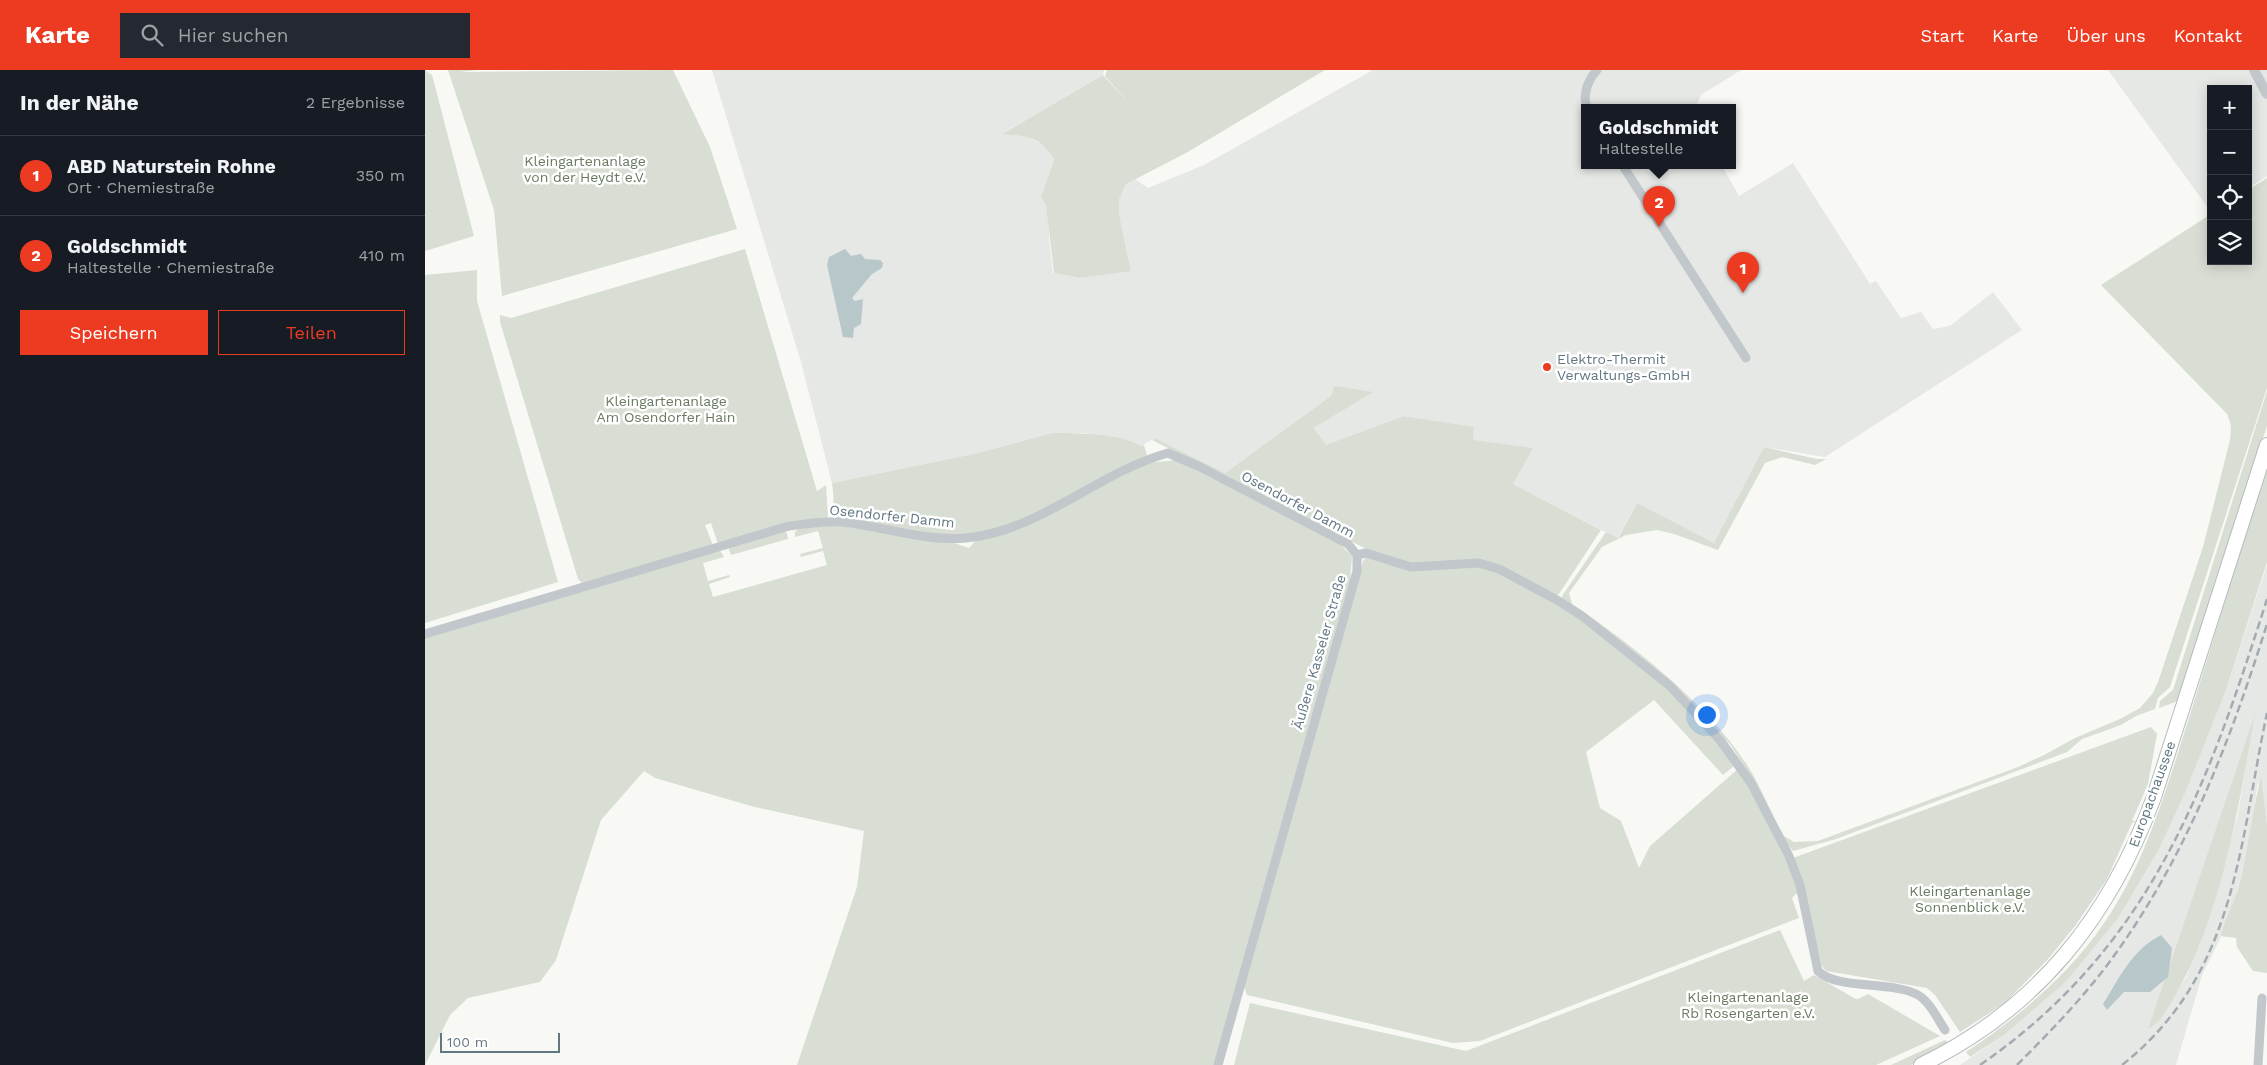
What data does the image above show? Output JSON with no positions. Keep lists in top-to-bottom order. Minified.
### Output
{"streets":{"main road":["Europachaussee"],"street":["Osendorfer Damm","Äußere Kasseler Straße"]},"crossings":[["Osendorfer Damm","Äußere Kasseler Straße"]],"parks":["Kleingartenanlage von der Heydt e.V.","Kleingartenanlage Am Osendorfer Hain","Kleingartenanlage Sonnenblick e.V.","Kleingartenanlage Rb Rosengarten e.V."],"places":["Elektro-Thermit Verwaltungs-GmbH"],"scale_bar":"100 m","page":{"header":"Karte","search":"Hier suchen","nav":["Start","Karte","Über uns","Kontakt"],"heading":["In der Nähe","2 Ergebnisse"],"map_buttons":["+","−"],"popup":["Goldschmidt","Haltestelle"],"list":[{"mark":"1","name":"ABD Naturstein Rohne","note":"Ort · Chemiestraße","value":"350 m"},{"mark":"2","name":"Goldschmidt","note":"Haltestelle · Chemiestraße","value":"410 m"}],"pins":["2","1"],"buttons":["Speichern","Teilen"],"scale":"100 m"}}
